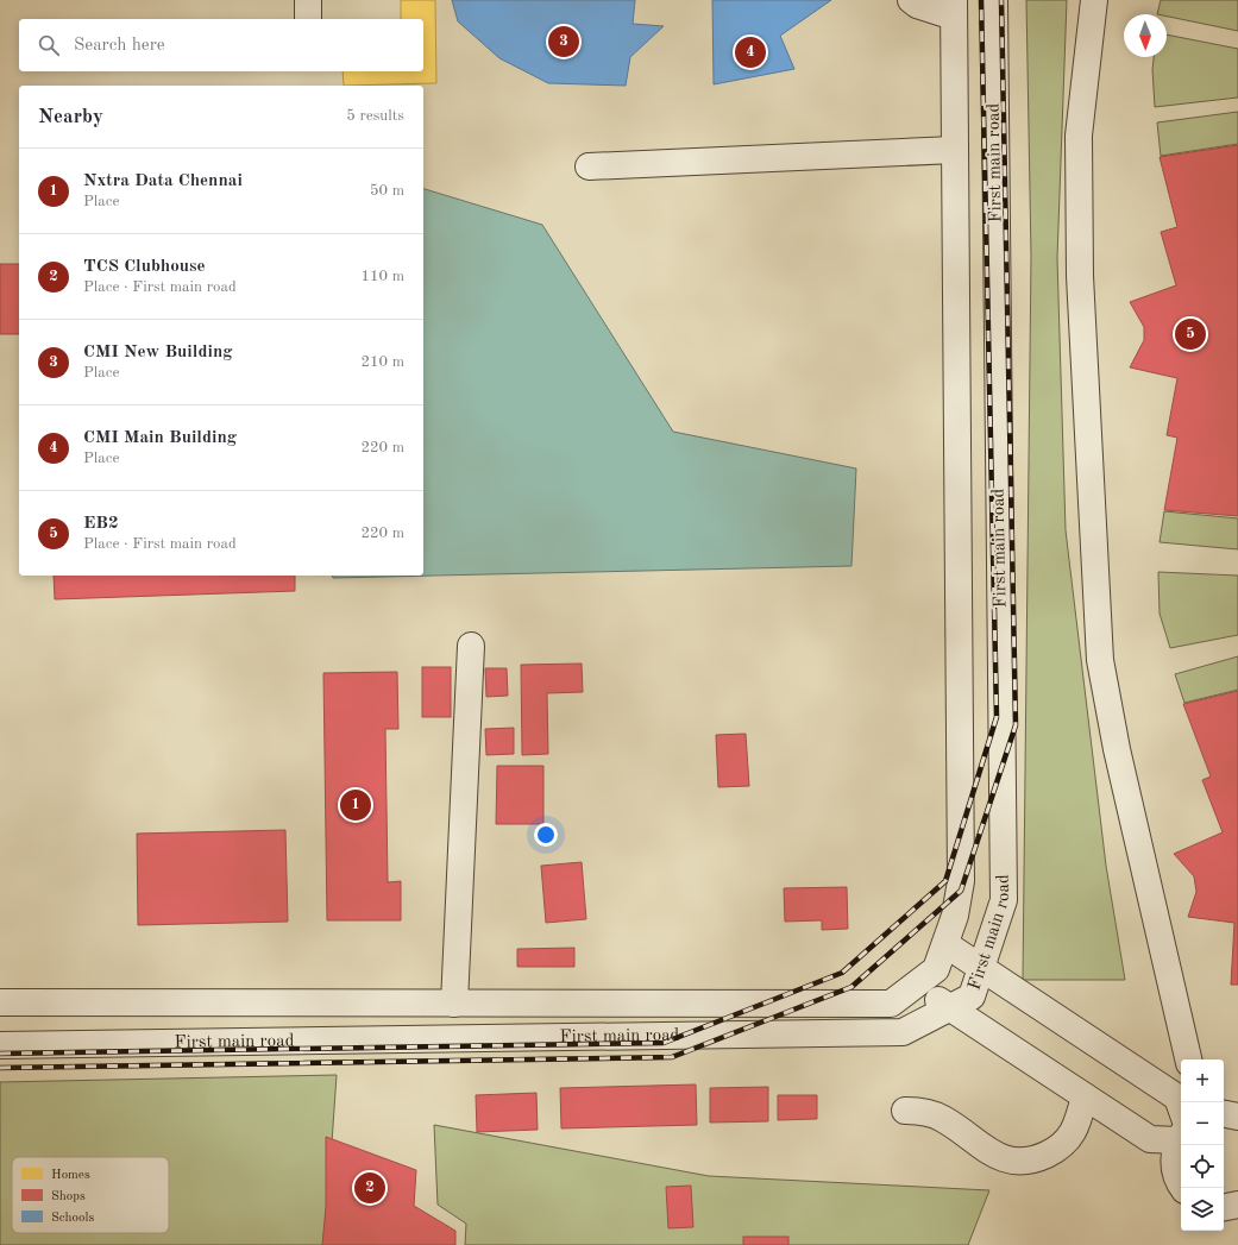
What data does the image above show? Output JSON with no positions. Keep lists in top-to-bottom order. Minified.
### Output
{"streets":{"street":["First main road"]},"legend":["Homes","Shops","Schools"],"north":"bottom","page":{"search":"Search here","pins":["3","4","5","1","2"],"heading":["Nearby","5 results"],"list":[{"mark":"1","name":"Nxtra Data Chennai","note":"Place","value":"50 m"},{"mark":"2","name":"TCS Clubhouse","note":"Place · First main road","value":"110 m"},{"mark":"3","name":"CMI New Building","note":"Place","value":"210 m"},{"mark":"4","name":"CMI Main Building","note":"Place","value":"220 m"},{"mark":"5","name":"EB2","note":"Place · First main road","value":"220 m"}],"map_buttons":["+","−"]}}
